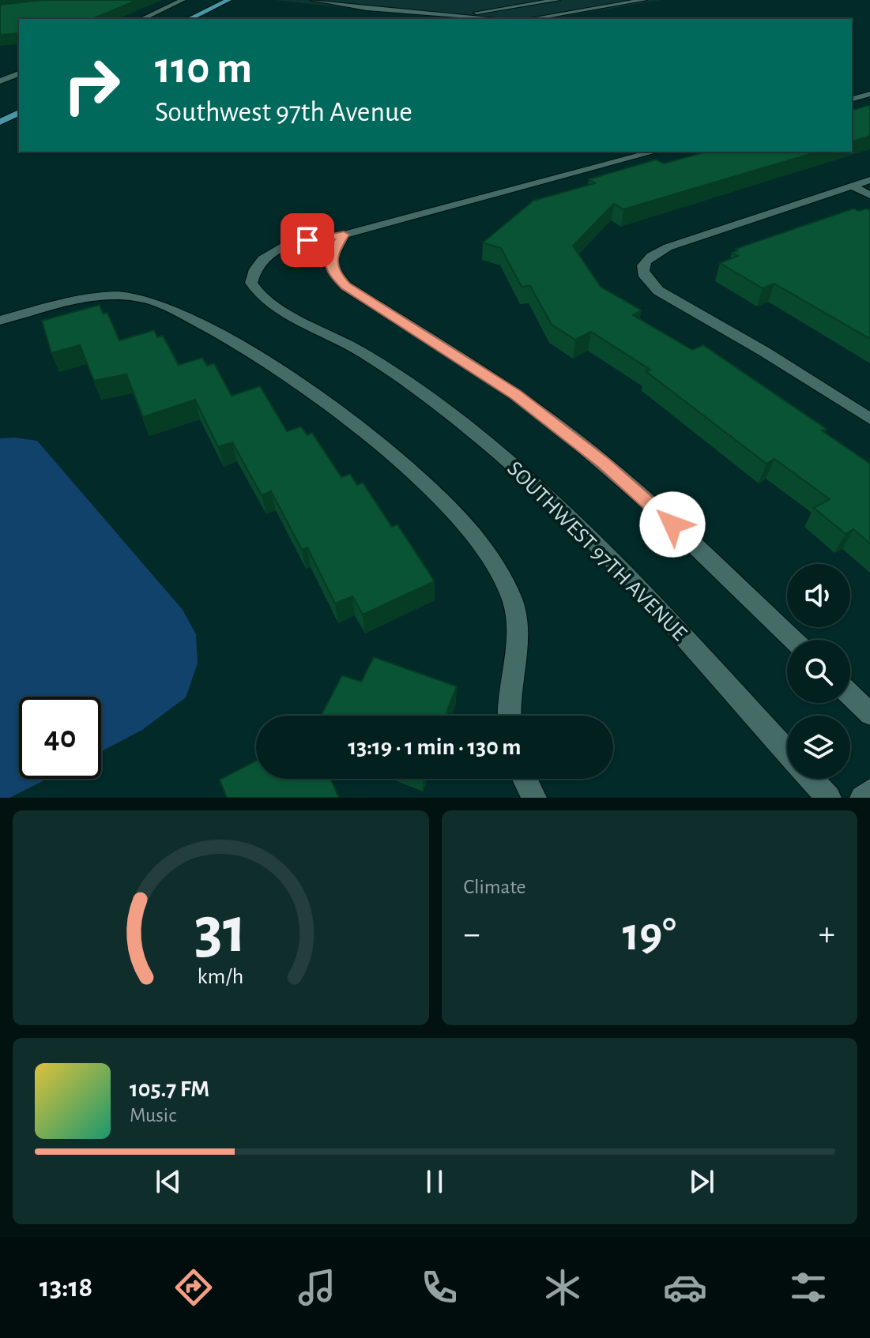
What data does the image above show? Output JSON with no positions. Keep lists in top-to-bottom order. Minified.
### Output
{"streets":{"street":["SOUTHWEST 97TH AVENUE"]},"page":{"turn":["110 m","Southwest 97th Avenue"],"limit":"40","trip":"13:19 · 1 min · 130 m","tile":"Climate","heat":["−","19°","+"],"song":["105.7 FM","Music"],"tabs":"13:18","gauge":["31","km/h"]}}
